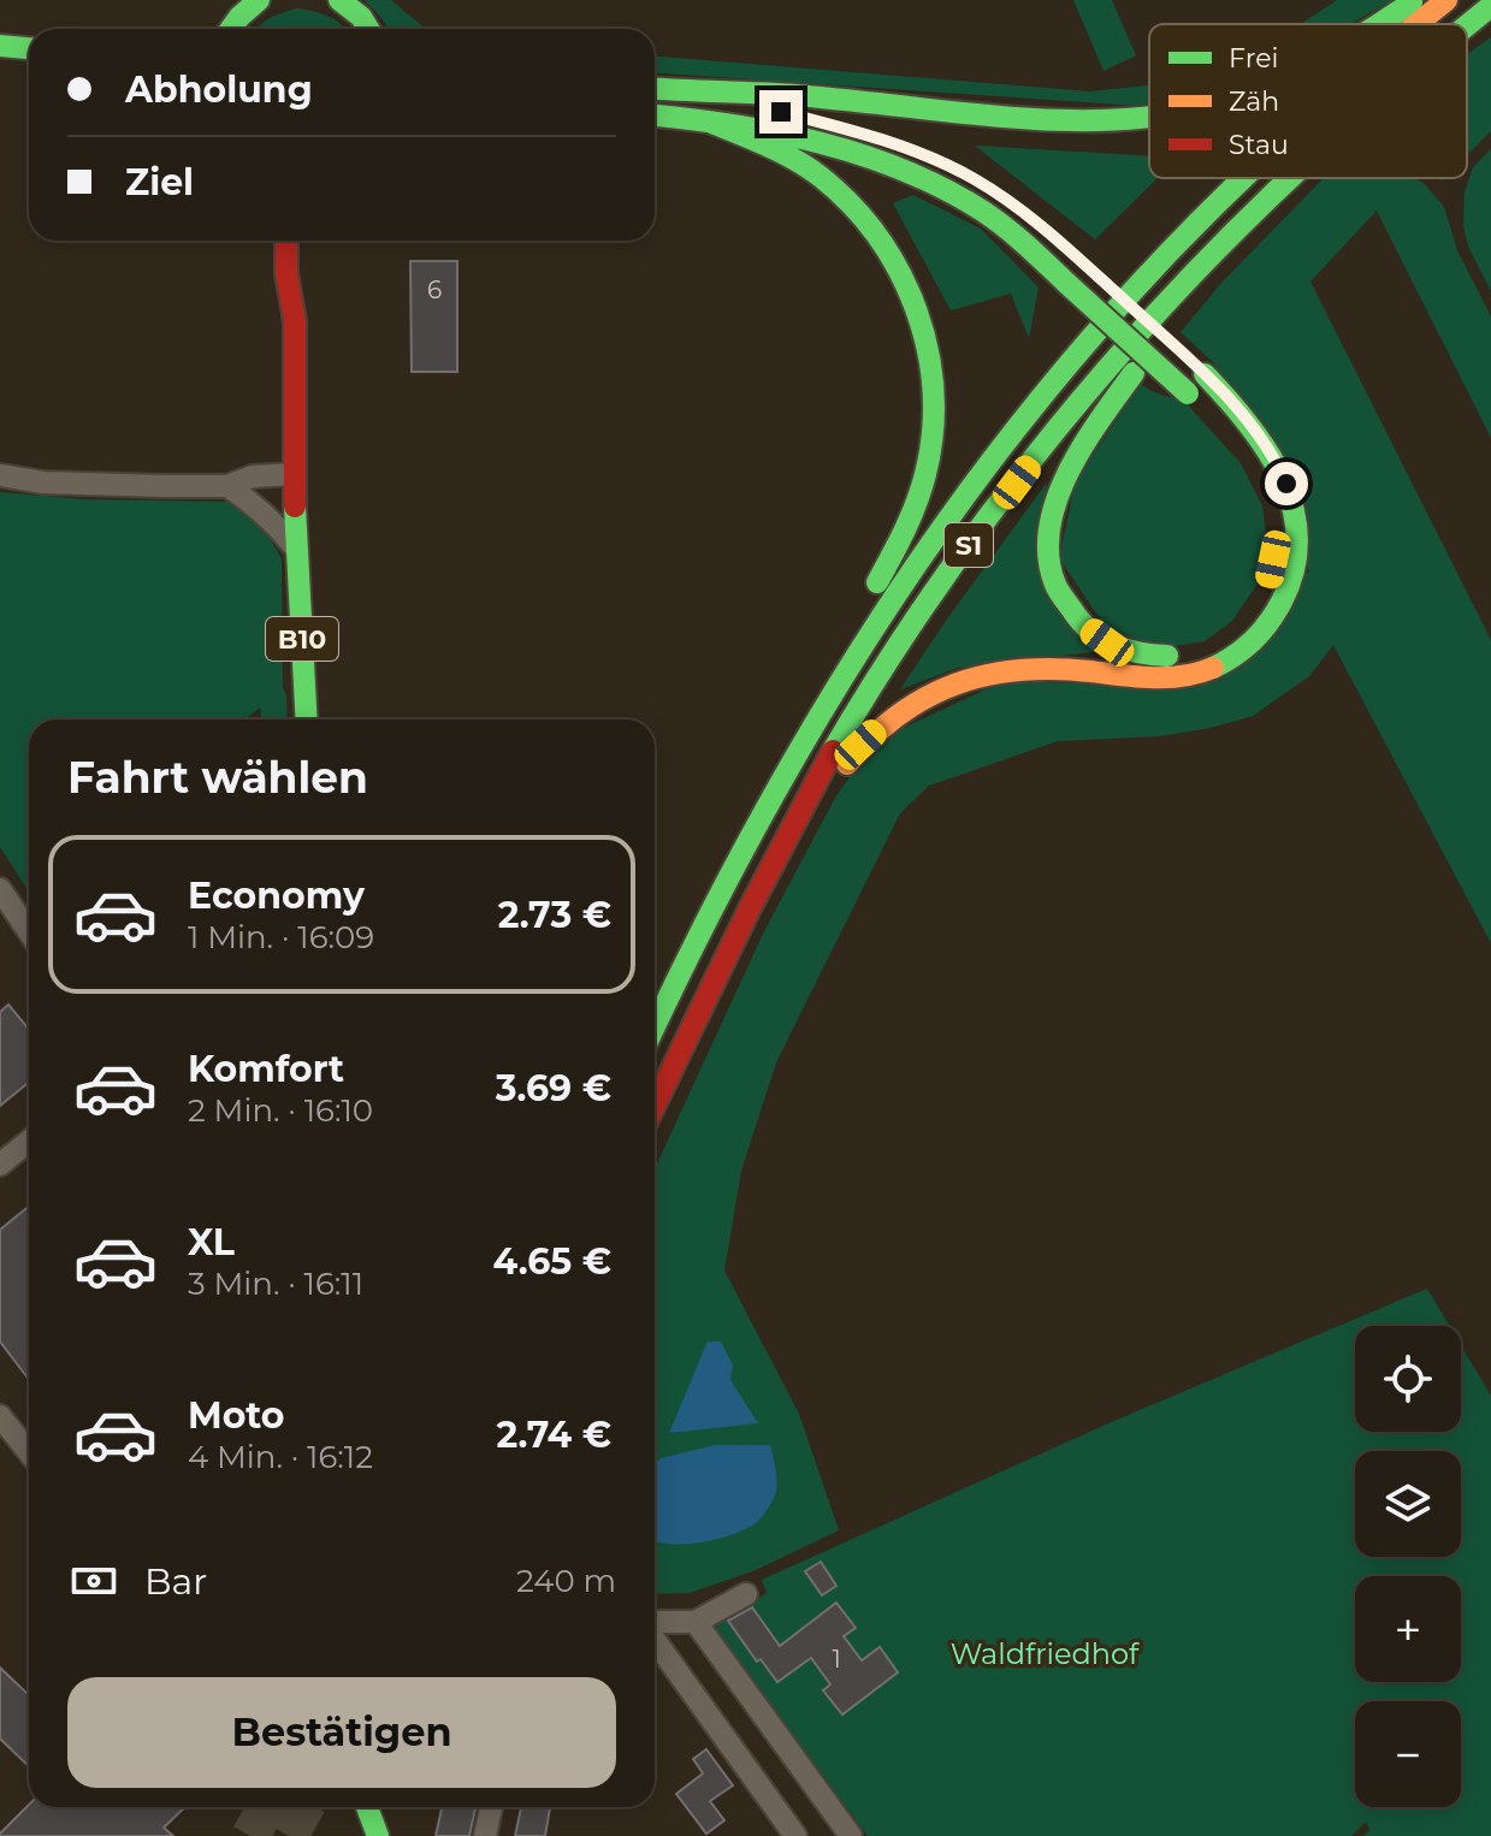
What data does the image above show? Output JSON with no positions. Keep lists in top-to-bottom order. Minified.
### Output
{"streets":{"main road":["S1","B10"]},"parks":["Waldfriedhof"],"house_numbers":["6","1"],"legend":["Frei","Zäh","Stau"],"page":{"banner":["Abholung","Ziel"],"heading":"Fahrt wählen","list":[{"name":"Economy","note":"1 Min. · 16:09","value":"2.73 €"},{"name":"Komfort","note":"2 Min. · 16:10","value":"3.69 €"},{"name":"XL","note":"3 Min. · 16:11","value":"4.65 €"},{"name":"Moto","note":"4 Min. · 16:12","value":"2.74 €"}],"map_buttons":["+","−"],"pay":["Bar","240 m"],"buttons":"Bestätigen"}}
